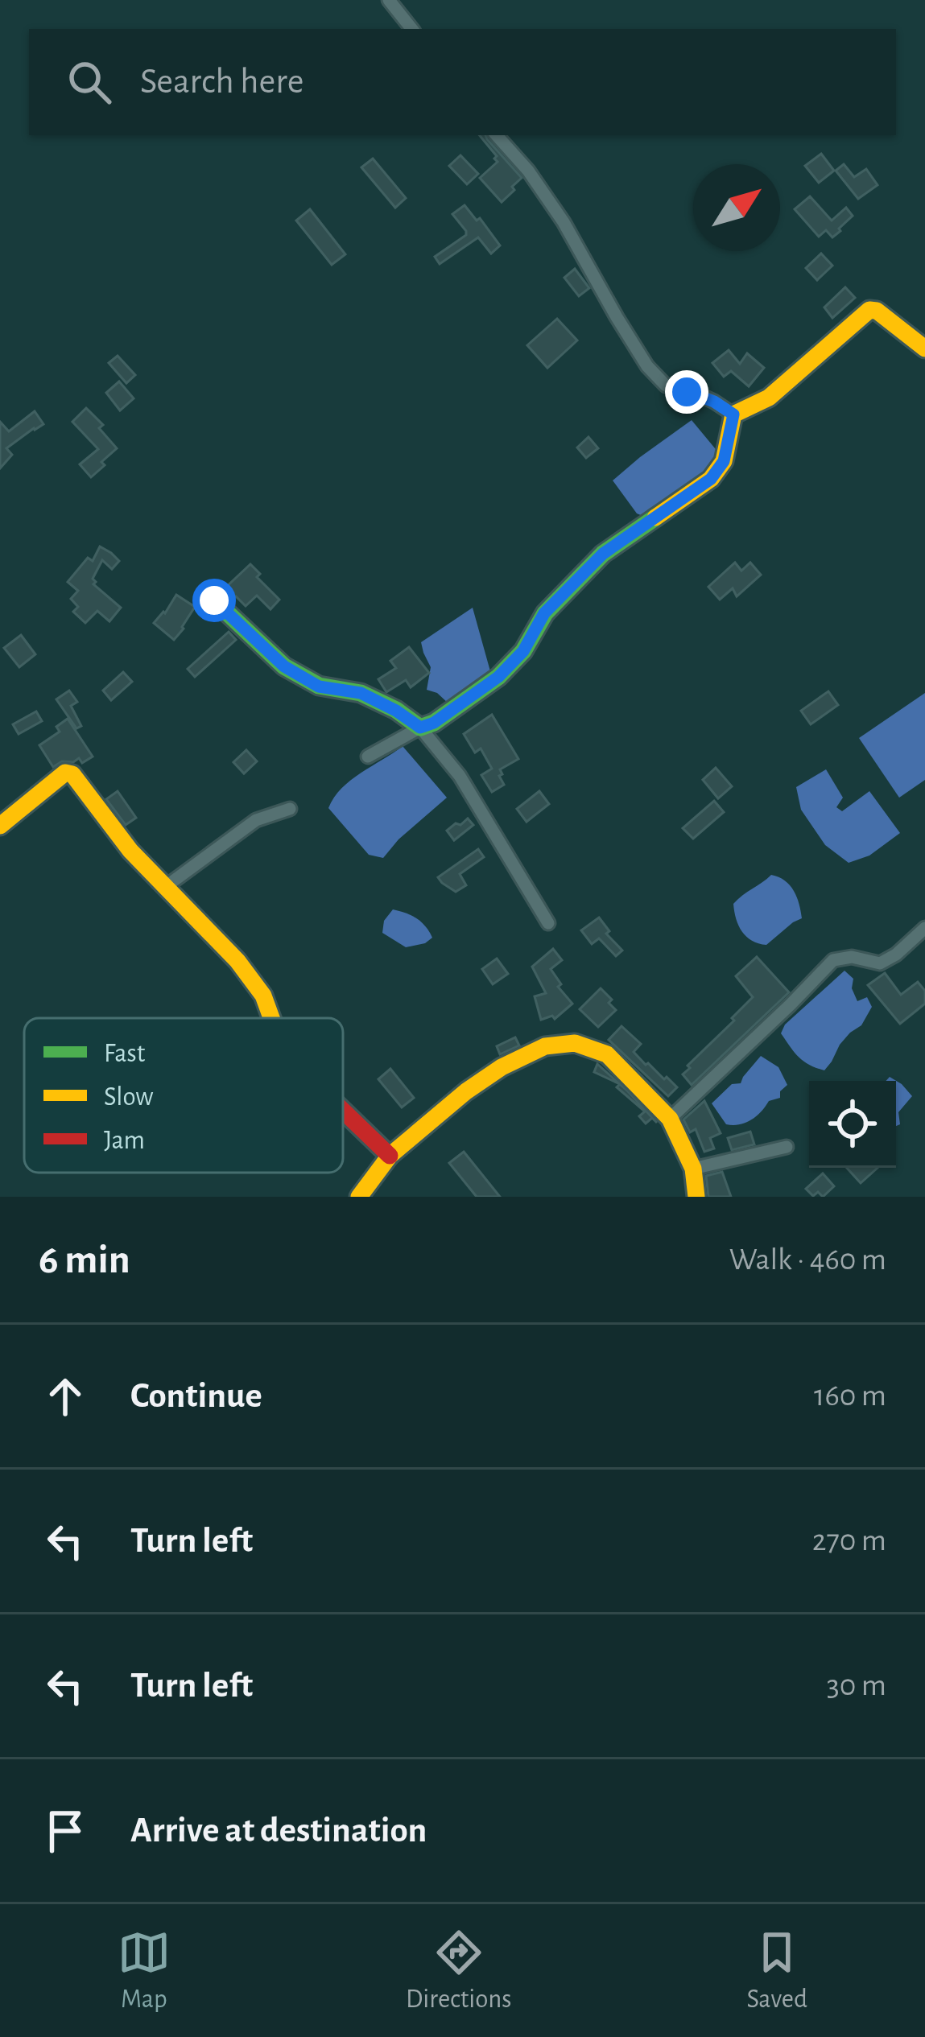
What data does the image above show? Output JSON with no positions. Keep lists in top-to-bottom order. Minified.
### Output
{"legend":["Fast","Slow","Jam"],"north":"top right","page":{"search":"Search here","heading":["6 min","Walk · 460 m"],"list":[["Continue","160 m"],["Turn left","270 m"],["Turn left","30 m"],"Arrive at destination"],"nav":["Map","Directions","Saved"]}}
